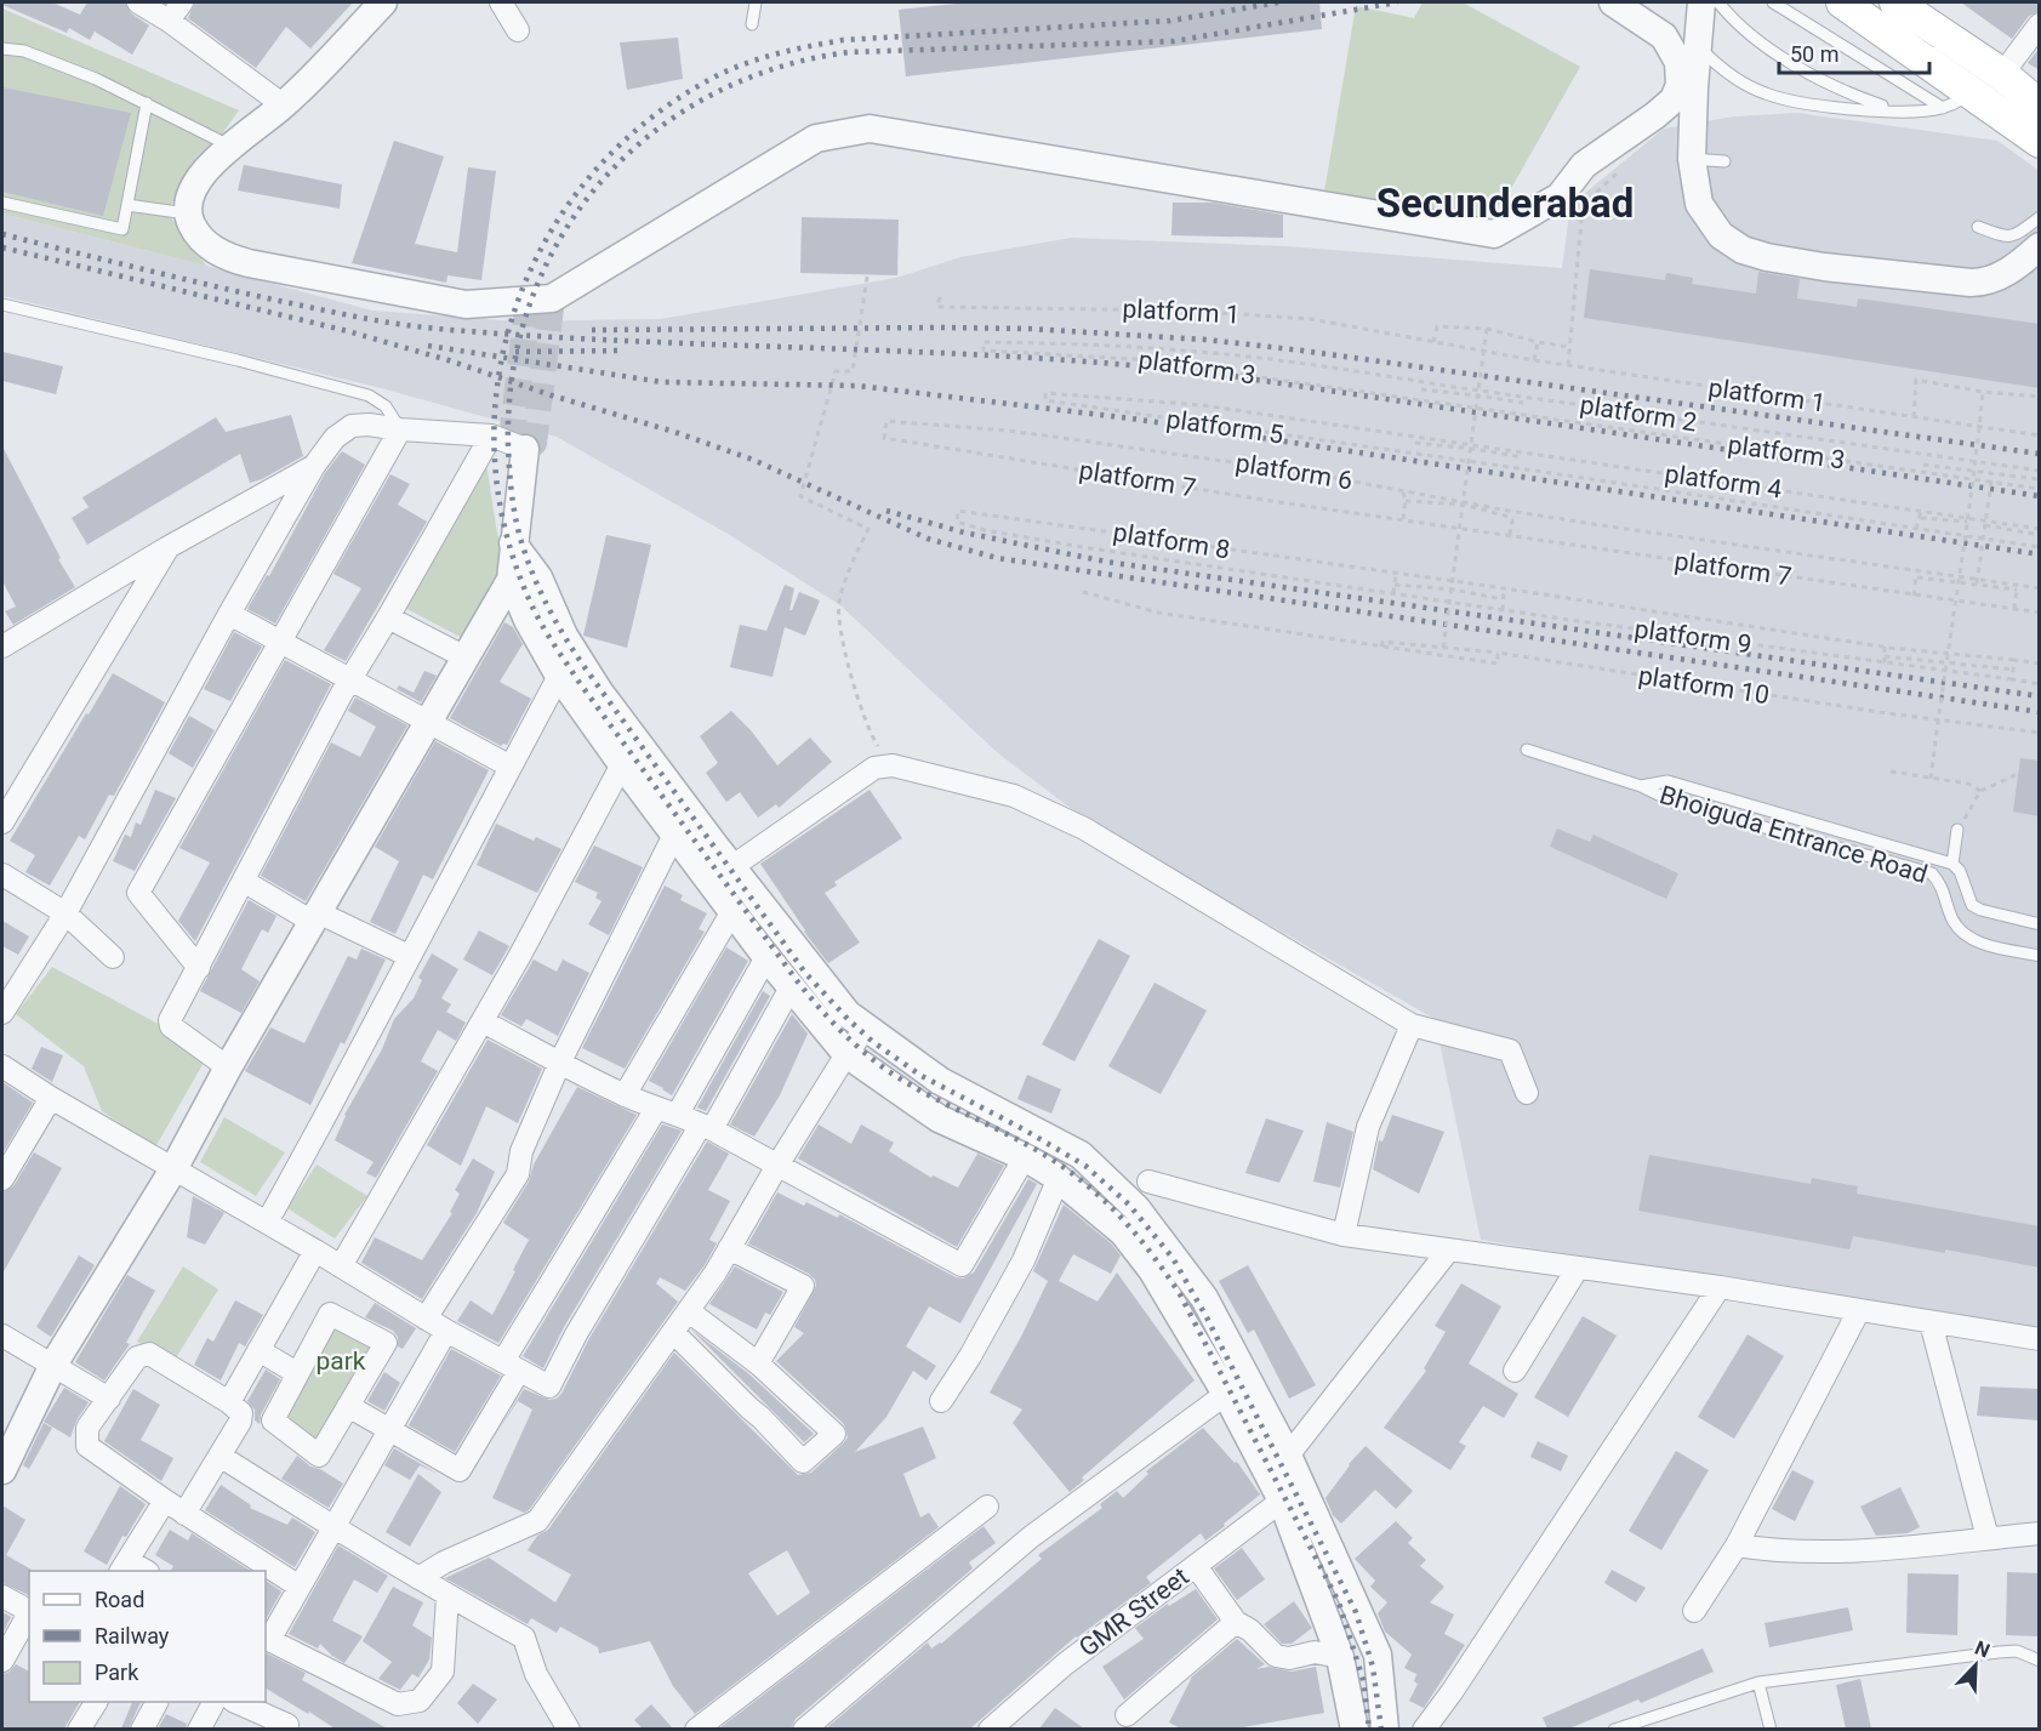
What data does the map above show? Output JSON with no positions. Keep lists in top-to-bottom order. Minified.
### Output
{"streets":{"street":["GMR Street"],"lane":["Bhoiguda Entrance Road"],"path":["platform 1","platform 3","platform 2","platform 5","platform 6","platform 7","platform 4","platform 8","platform 9","platform 10"]},"crossings":[["platform 3","platform 2"],["platform 5","platform 4"],["platform 6","platform 7"],["platform 8","platform 9"]],"districts":["Secunderabad"],"parks":["park"],"legend":["Road","Railway","Park"],"scale_bar":"50 m","north":"top right"}
